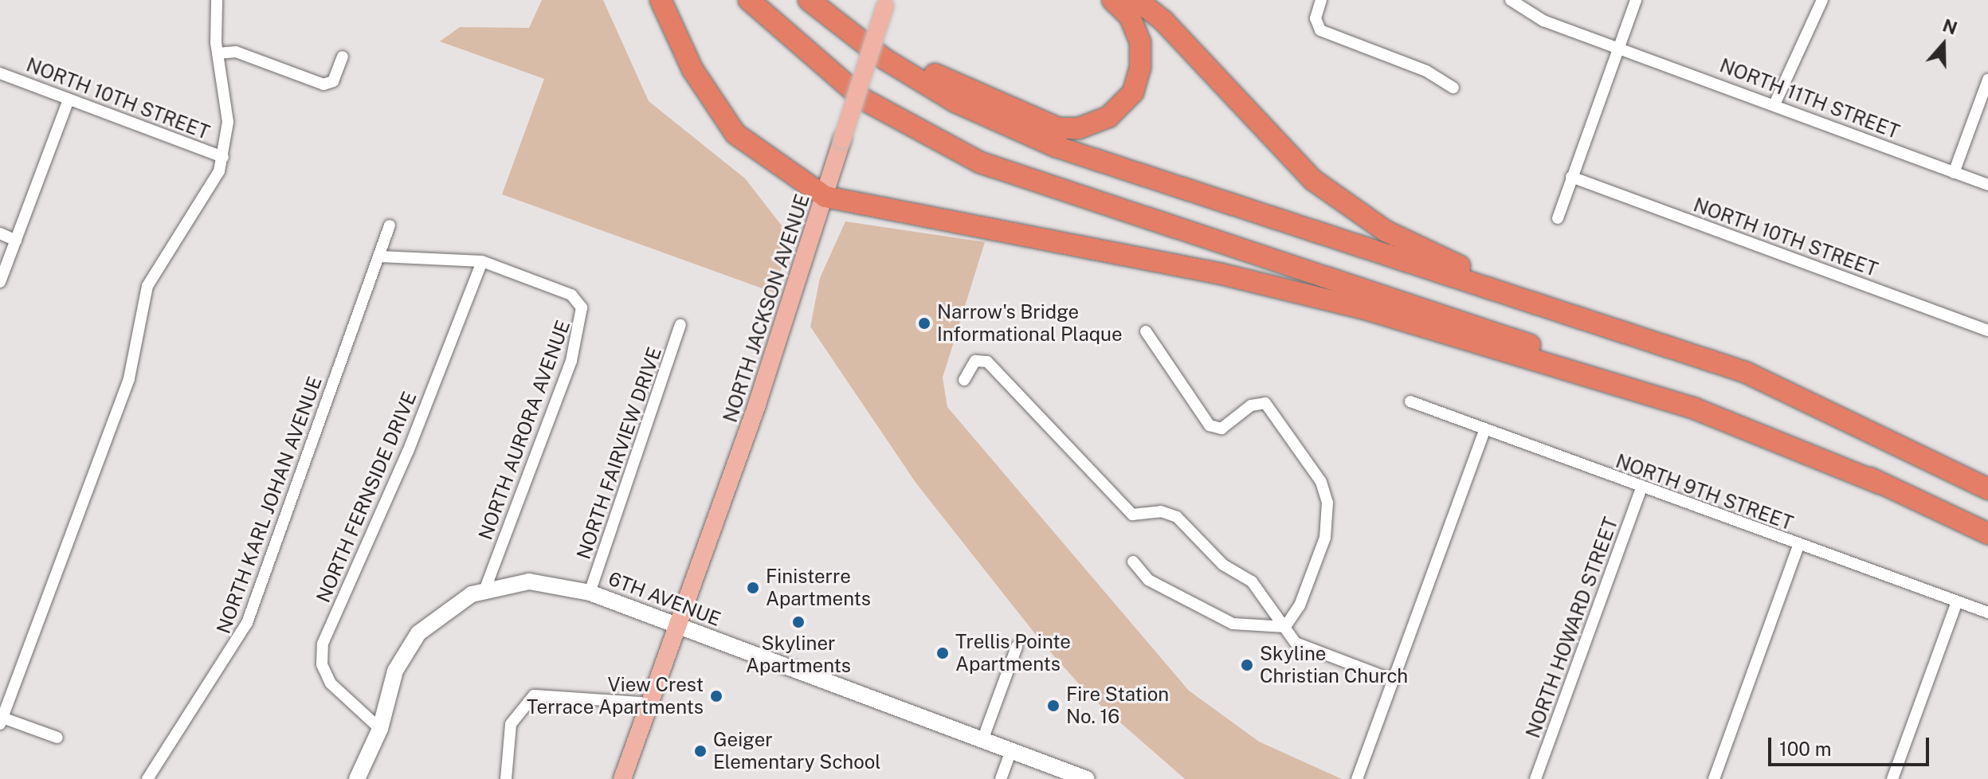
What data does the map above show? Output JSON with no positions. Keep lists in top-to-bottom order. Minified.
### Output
{"streets":{"main road":["NORTH JACKSON AVENUE"],"street":["NORTH 10TH STREET","NORTH 11TH STREET","NORTH AURORA AVENUE","NORTH FAIRVIEW DRIVE","NORTH 9TH STREET","NORTH FERNSIDE DRIVE","NORTH KARL JOHAN AVENUE","6TH AVENUE","NORTH HOWARD STREET"]},"crossings":[["NORTH JACKSON AVENUE","6TH AVENUE"],["NORTH AURORA AVENUE","NORTH FERNSIDE DRIVE"],["NORTH AURORA AVENUE","6TH AVENUE"],["NORTH FAIRVIEW DRIVE","6TH AVENUE"],["NORTH 9TH STREET","NORTH HOWARD STREET"],["NORTH FERNSIDE DRIVE","6TH AVENUE"]],"places":["Narrow's Bridge Informational Plaque","Finisterre Apartments","Skyliner Apartments","Trellis Pointe Apartments","Skyline Christian Church","View Crest Terrace Apartments","Fire Station No. 16","Geiger Elementary School"],"scale_bar":"100 m","north":"top"}
